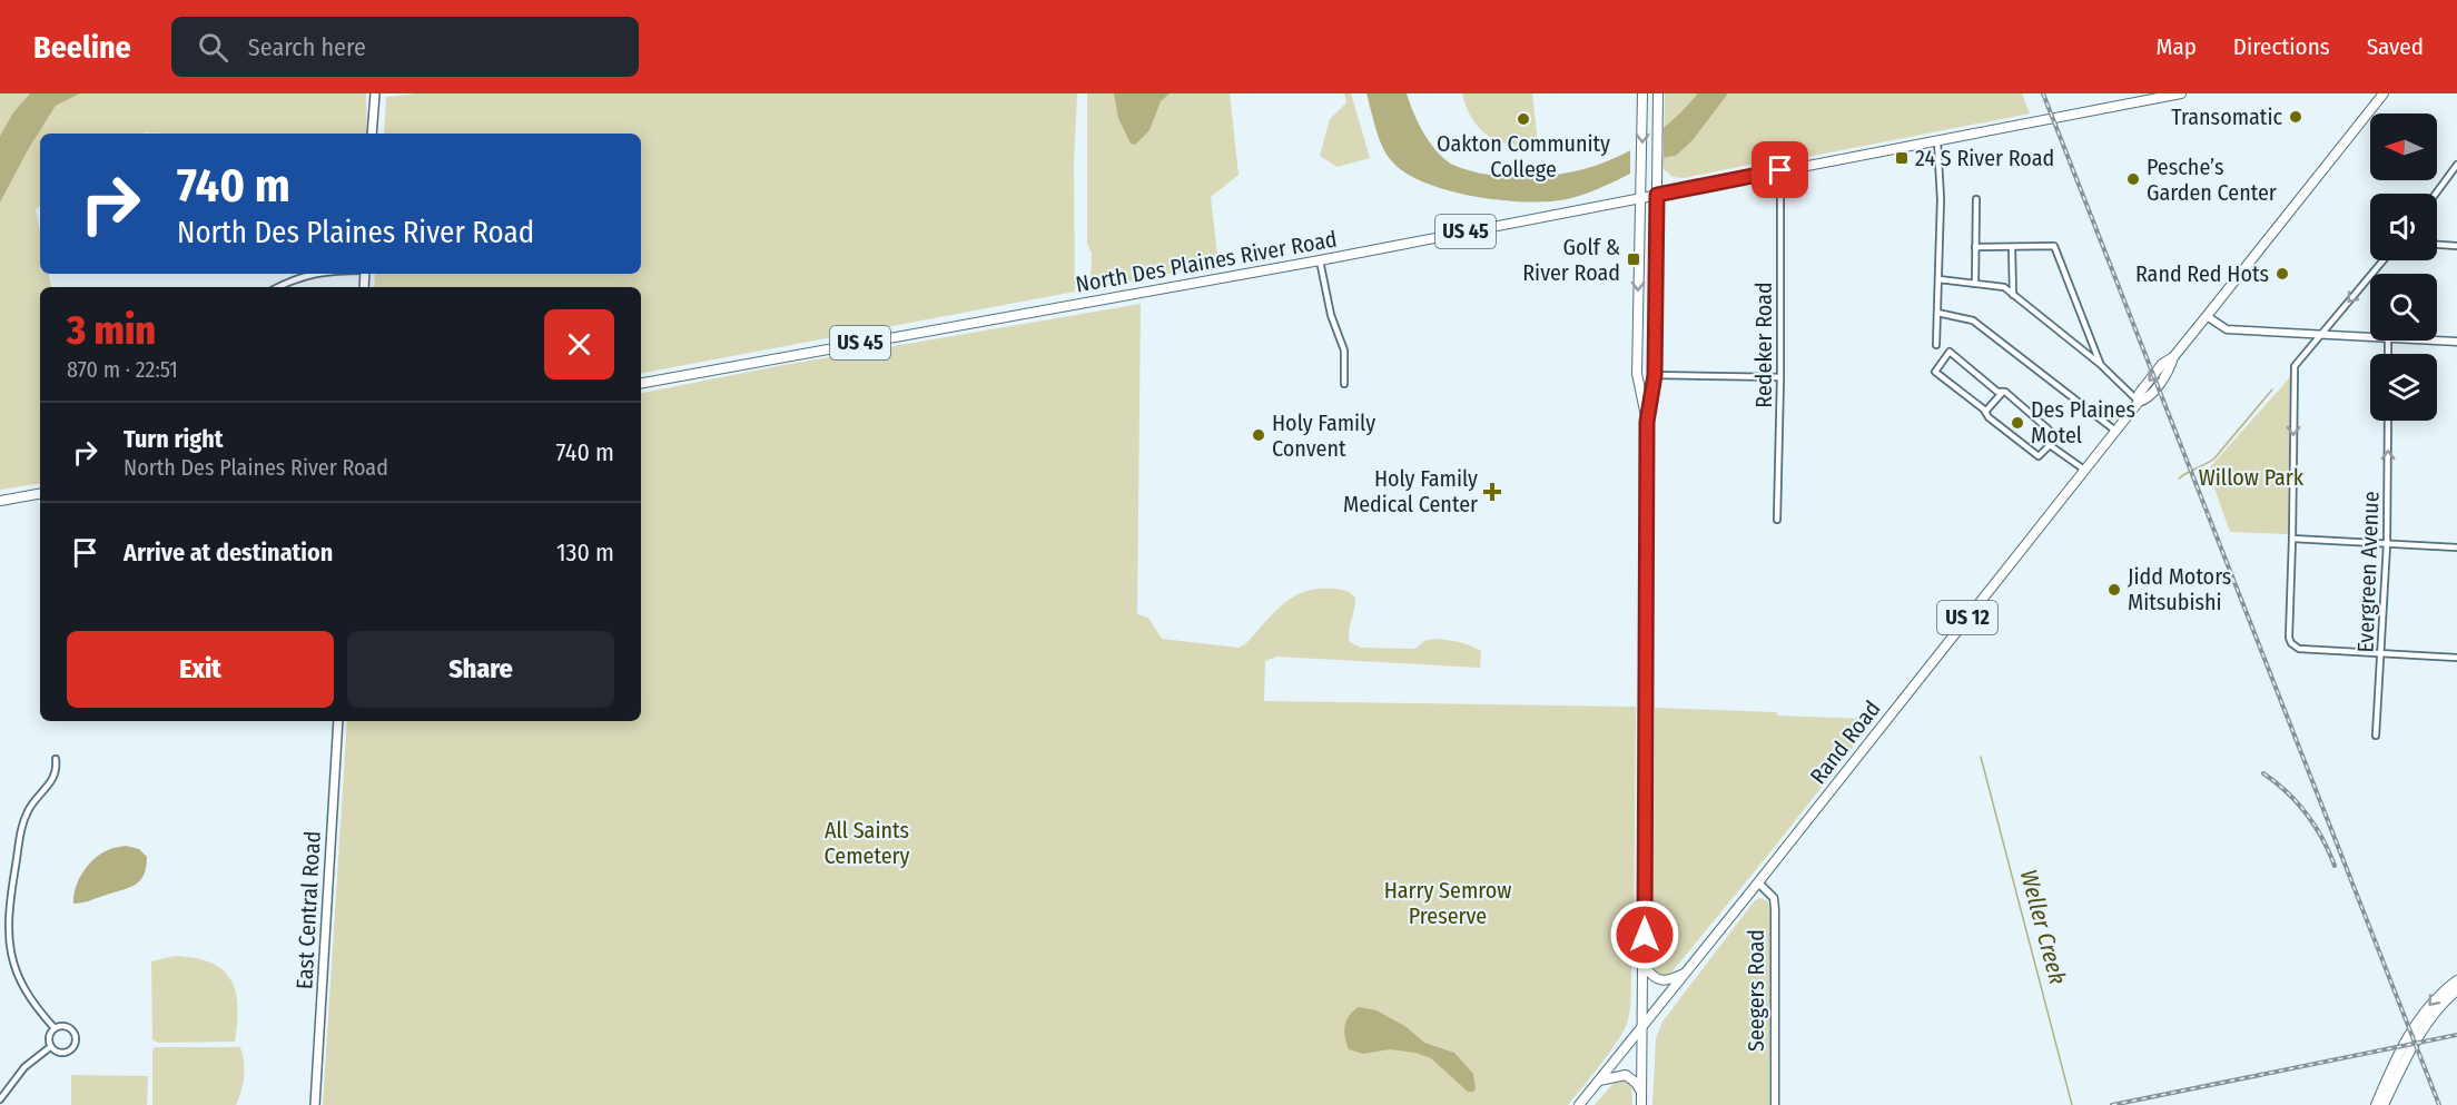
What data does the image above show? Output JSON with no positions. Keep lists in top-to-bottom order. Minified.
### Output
{"streets":{"main road":["US 45","North Des Plaines River Road","US 12","Rand Road","East Central Road"],"street":["Redeker Road","Evergreen Avenue","Seegers Road"]},"crossings":[["US 45","North Des Plaines River Road"],["US 45","Redeker Road"],["North Des Plaines River Road","Redeker Road"],["Rand Road","Seegers Road"]],"one_way":["Evergreen Avenue"],"water":["Weller Creek"],"parks":["Willow Park","All Saints Cemetery","Harry Semrow Preserve"],"places":{"other":["Transomatic","Oakton Community College","Pesche’s Garden Center","Rand Red Hots","Des Plaines Motel","Holy Family Convent","Jidd Motors Mitsubishi"],"transit":["24 S River Road","Golf & River Road"],"health":["Holy Family Medical Center"]},"north":"left","page":{"header":"Beeline","search":"Search here","nav":["Map","Directions","Saved"],"turn":["740 m","North Des Plaines River Road"],"heading":["3 min","870 m · 22:51"],"list":[{"name":"Turn right","note":"North Des Plaines River Road","value":"740 m"},{"name":"Arrive at destination","value":"130 m"}],"buttons":["Exit","Share"]}}
